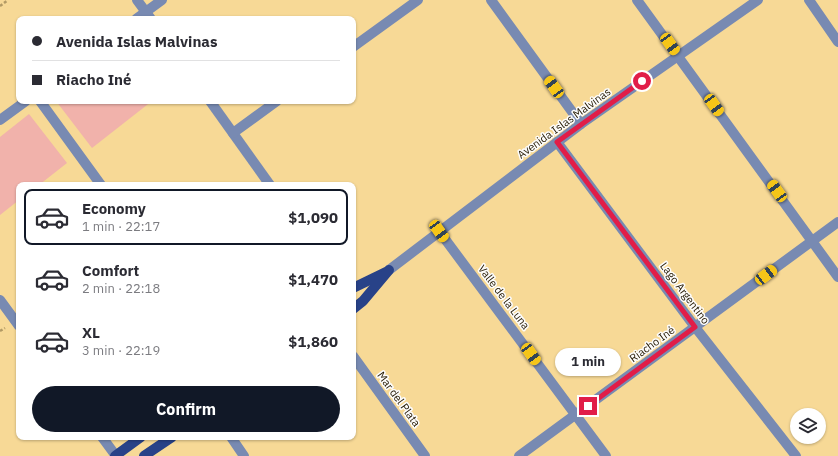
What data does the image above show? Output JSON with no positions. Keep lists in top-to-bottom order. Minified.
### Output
{"streets":{"main road":["Avenida Islas Malvinas"],"street":["Lago Argentino","Valle de la Luna","Riacho Iné","Mar del Plata"]},"crossings":[["Avenida Islas Malvinas","Lago Argentino"],["Avenida Islas Malvinas","Valle de la Luna"],["Lago Argentino","Riacho Iné"],["Valle de la Luna","Riacho Iné"]],"page":{"banner":["Avenida Islas Malvinas","Riacho Iné"],"list":[{"name":"Economy","note":"1 min · 22:17","value":"$1,090"},{"name":"Comfort","note":"2 min · 22:18","value":"$1,470"},{"name":"XL","note":"3 min · 22:19","value":"$1,860"}],"bubble":"1 min","buttons":"Confirm"}}
